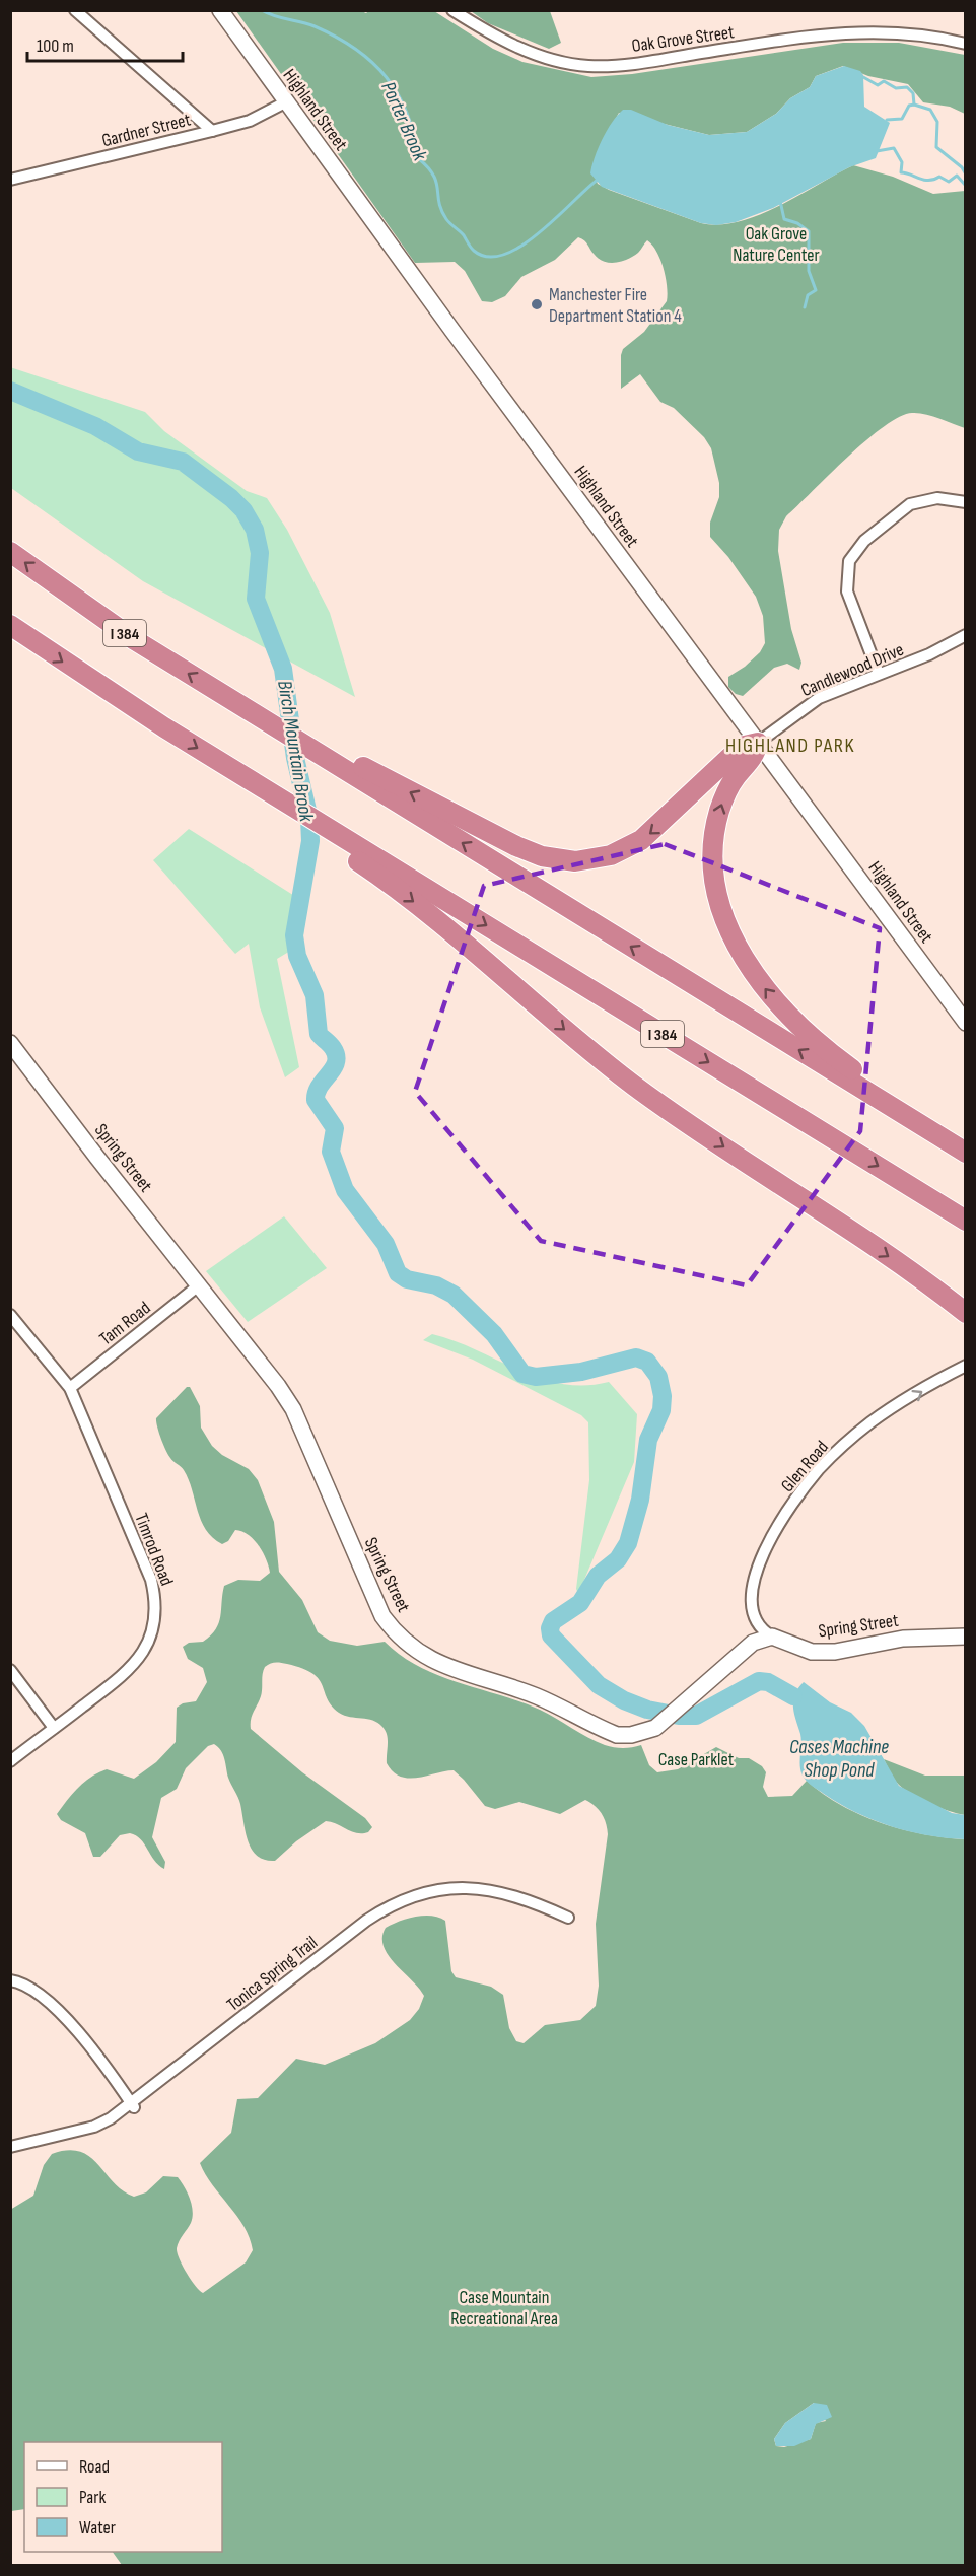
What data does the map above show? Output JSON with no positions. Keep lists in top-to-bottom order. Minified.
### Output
{"streets":{"highway":["I 384"],"street":["Oak Grove Street","Highland Street","Gardner Street","Candlewood Drive","Spring Street","Tam Road","Glen Road","Timrod Road","Tonica Spring Trail"]},"crossings":[["Highland Street","Gardner Street"],["Highland Street","Candlewood Drive"],["Spring Street","Tam Road"],["Spring Street","Glen Road"],["Tam Road","Timrod Road"]],"one_way":["Glen Road"],"districts":["HIGHLAND PARK"],"water":["Porter Brook","Birch Mountain Brook","Cases Machine Shop Pond"],"parks":["Oak Grove Nature Center","Case Parklet","Case Mountain Recreational Area"],"places":["Manchester Fire Department Station 4"],"legend":["Road","Park","Water"],"scale_bar":"100 m"}
